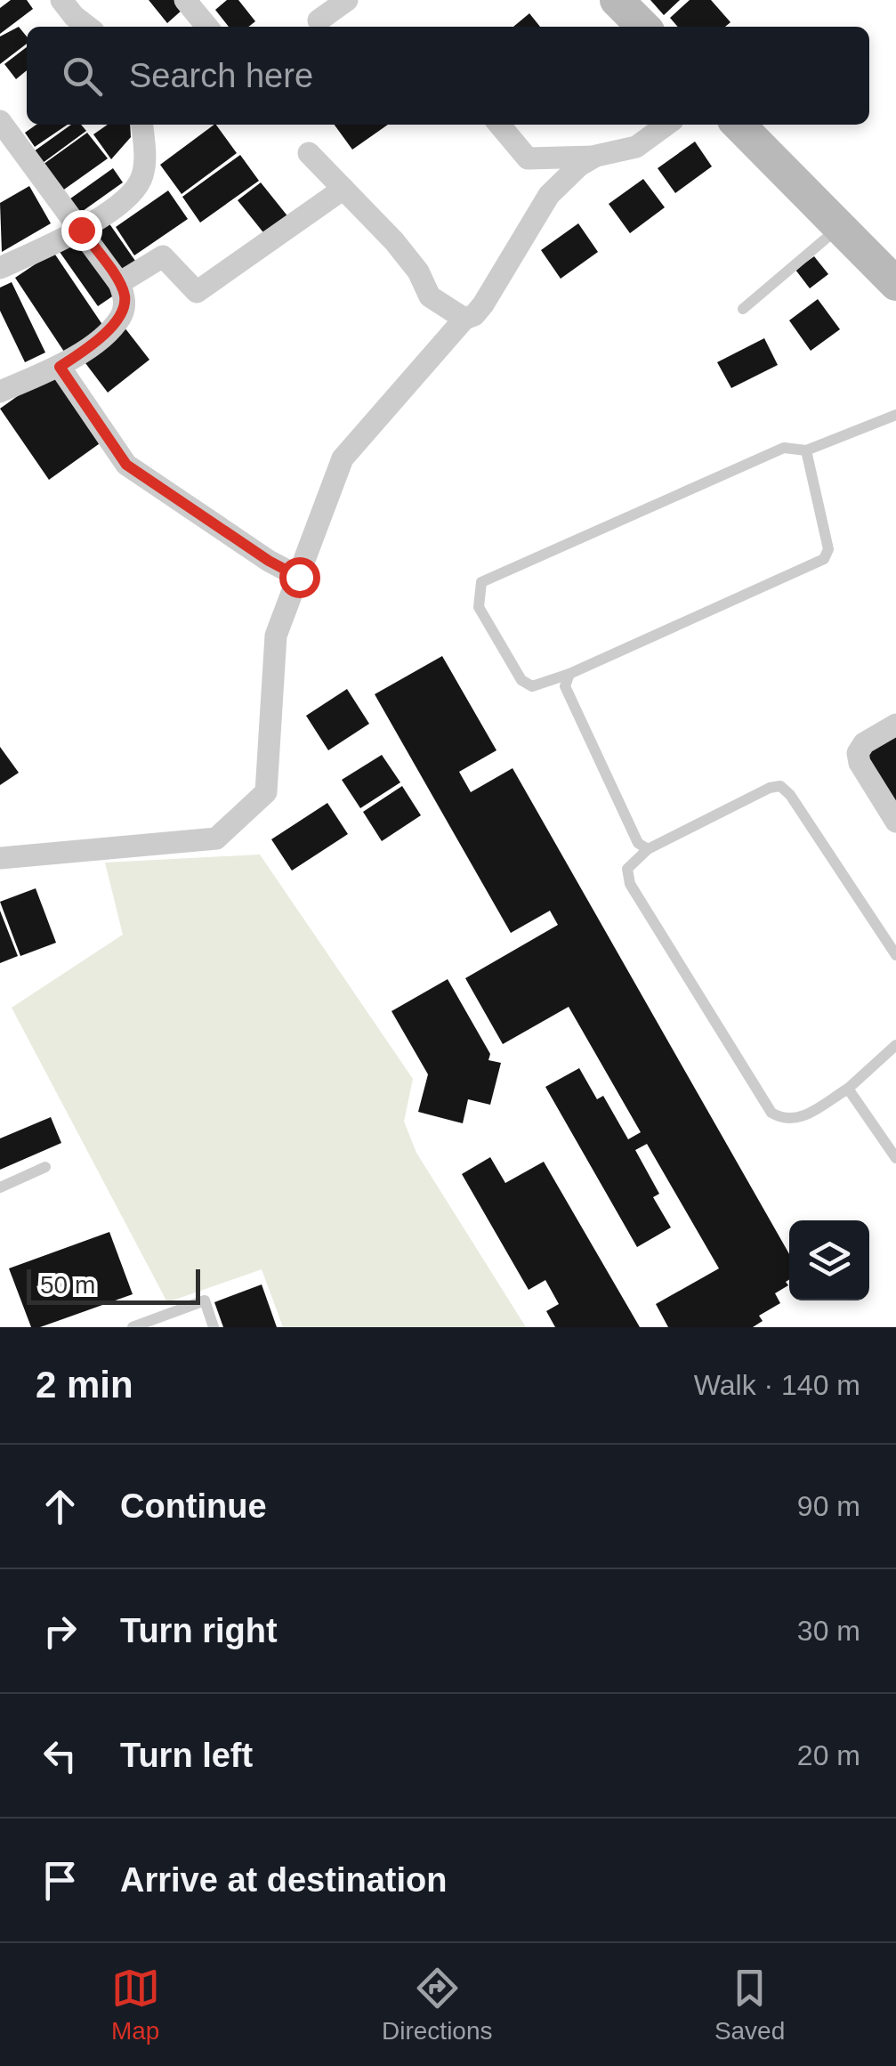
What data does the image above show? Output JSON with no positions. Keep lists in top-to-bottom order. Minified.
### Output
{"scale_bar":"50 m","page":{"search":"Search here","scale":"50 m","heading":["2 min","Walk · 140 m"],"list":[["Continue","90 m"],["Turn right","30 m"],["Turn left","20 m"],"Arrive at destination"],"nav":["Map","Directions","Saved"]}}
